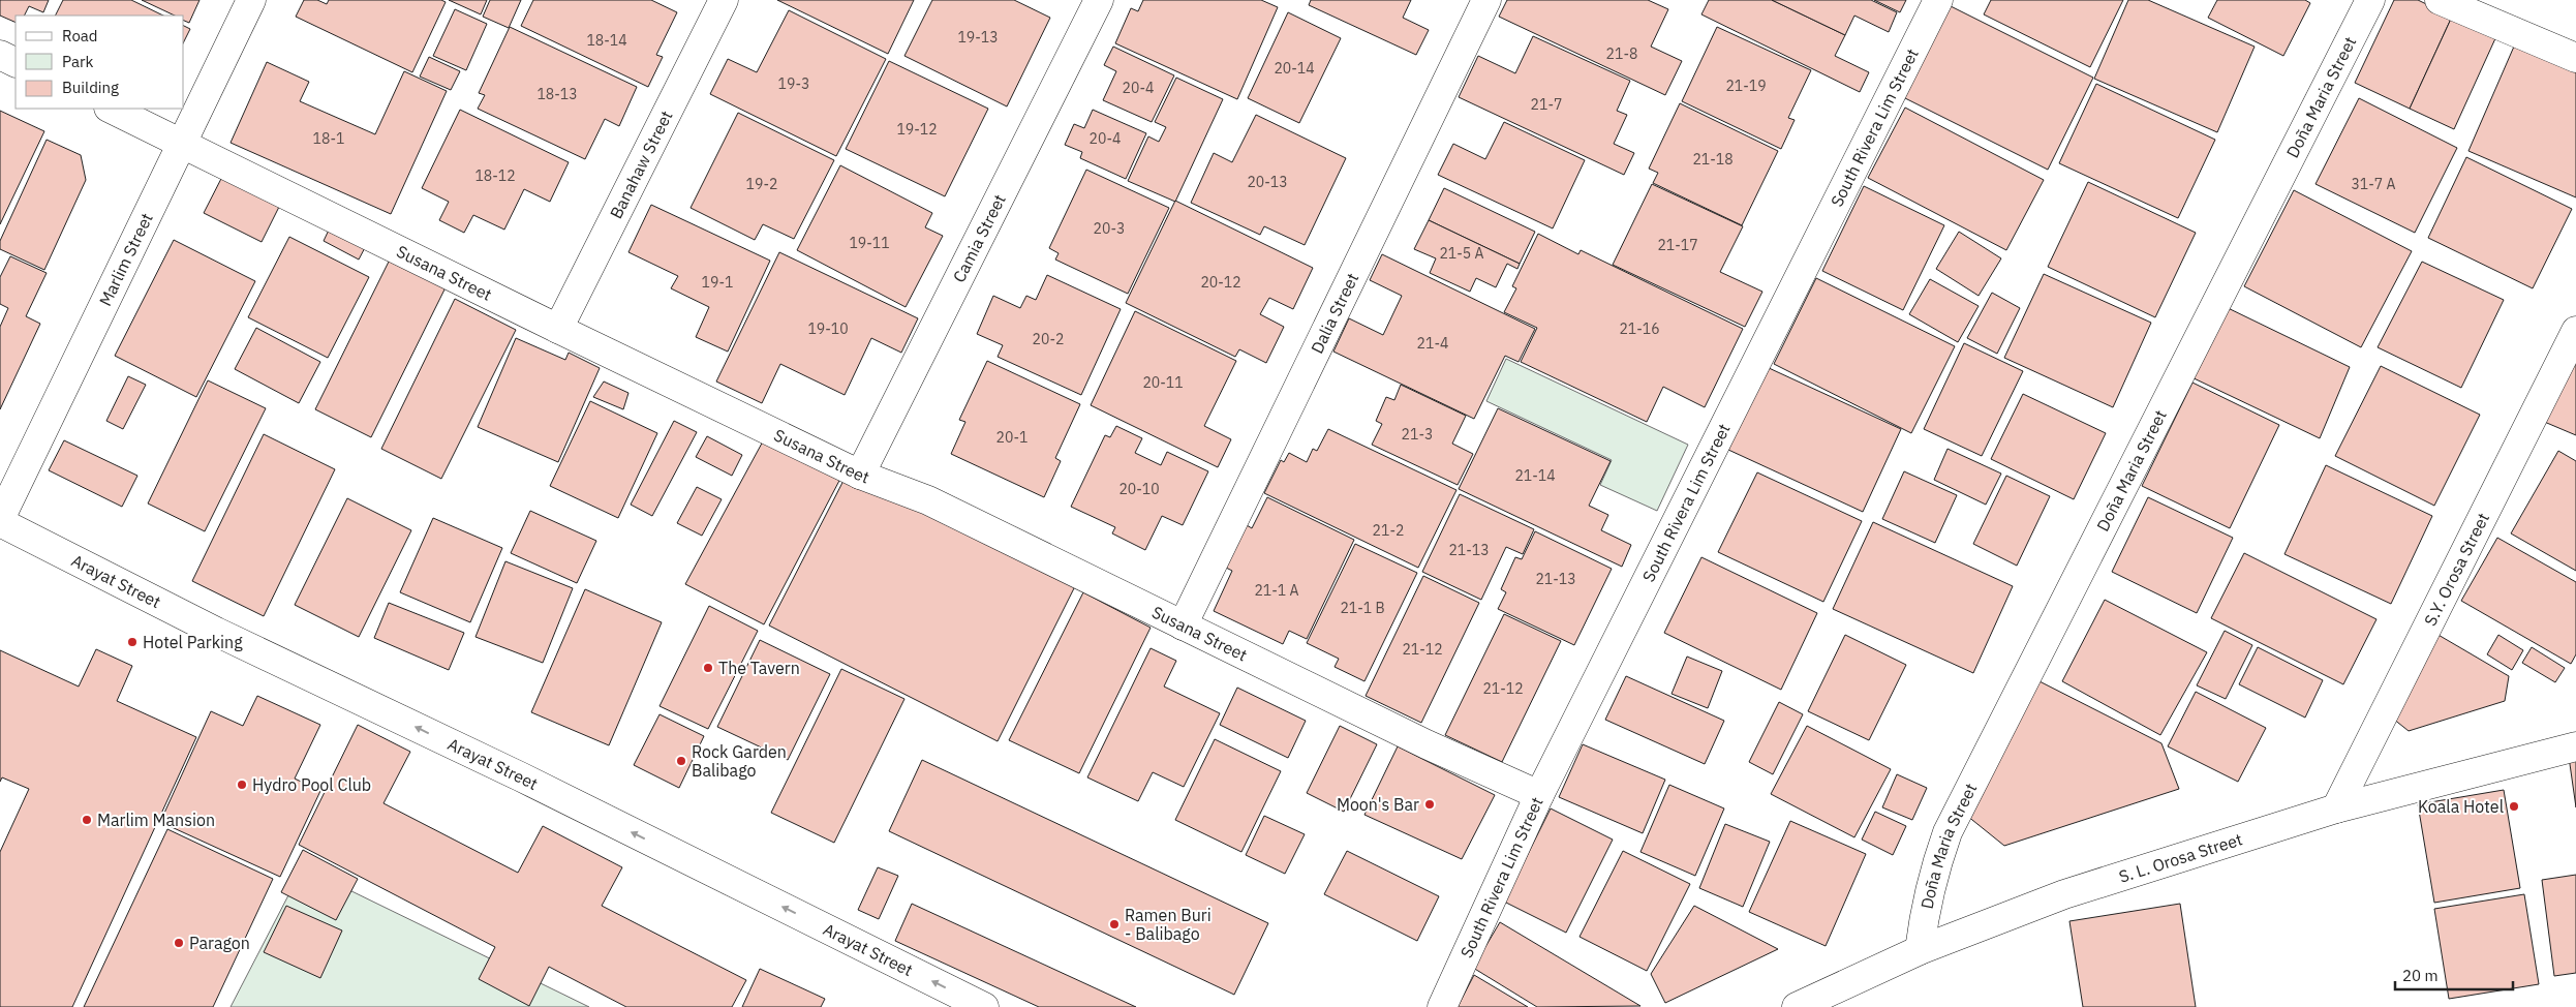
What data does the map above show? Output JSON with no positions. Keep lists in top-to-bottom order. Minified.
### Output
{"streets":{"street":["Doña Maria Street","South Rivera Lim Street","Banahaw Street","Camia Street","Marlim Street","Susana Street","Dalia Street","S.Y. Orosa Street","Arayat Street","S. L. Orosa Street"]},"crossings":[["Doña Maria Street","S. L. Orosa Street"],["South Rivera Lim Street","Susana Street"],["Banahaw Street","Susana Street"],["Camia Street","Susana Street"],["Marlim Street","Susana Street"],["Marlim Street","Arayat Street"],["Susana Street","Dalia Street"],["S.Y. Orosa Street","S. L. Orosa Street"]],"one_way":["Arayat Street"],"places":["Hotel Parking","The Tavern","Rock Garden Balibago","Hydro Pool Club","Moon's Bar","Koala Hotel","Marlim Mansion","Ramen Buri - Balibago","Paragon"],"house_numbers":["19-13","18-14","21-8","20-14","19-3","21-19","20-4","18-13","21-7","19-12","18-1","20-4","21-18","18-12","20-13","19-2","31-7 A","20-3","19-11","21-17","21-5 A","19-1","20-12","19-10","21-16","20-2","21-4","20-11","21-3","20-1","21-14","20-10","21-2","21-13","21-13","21-1 A","21-1 B","21-12","21-12"],"legend":["Road","Park","Building"],"scale_bar":"20 m"}
